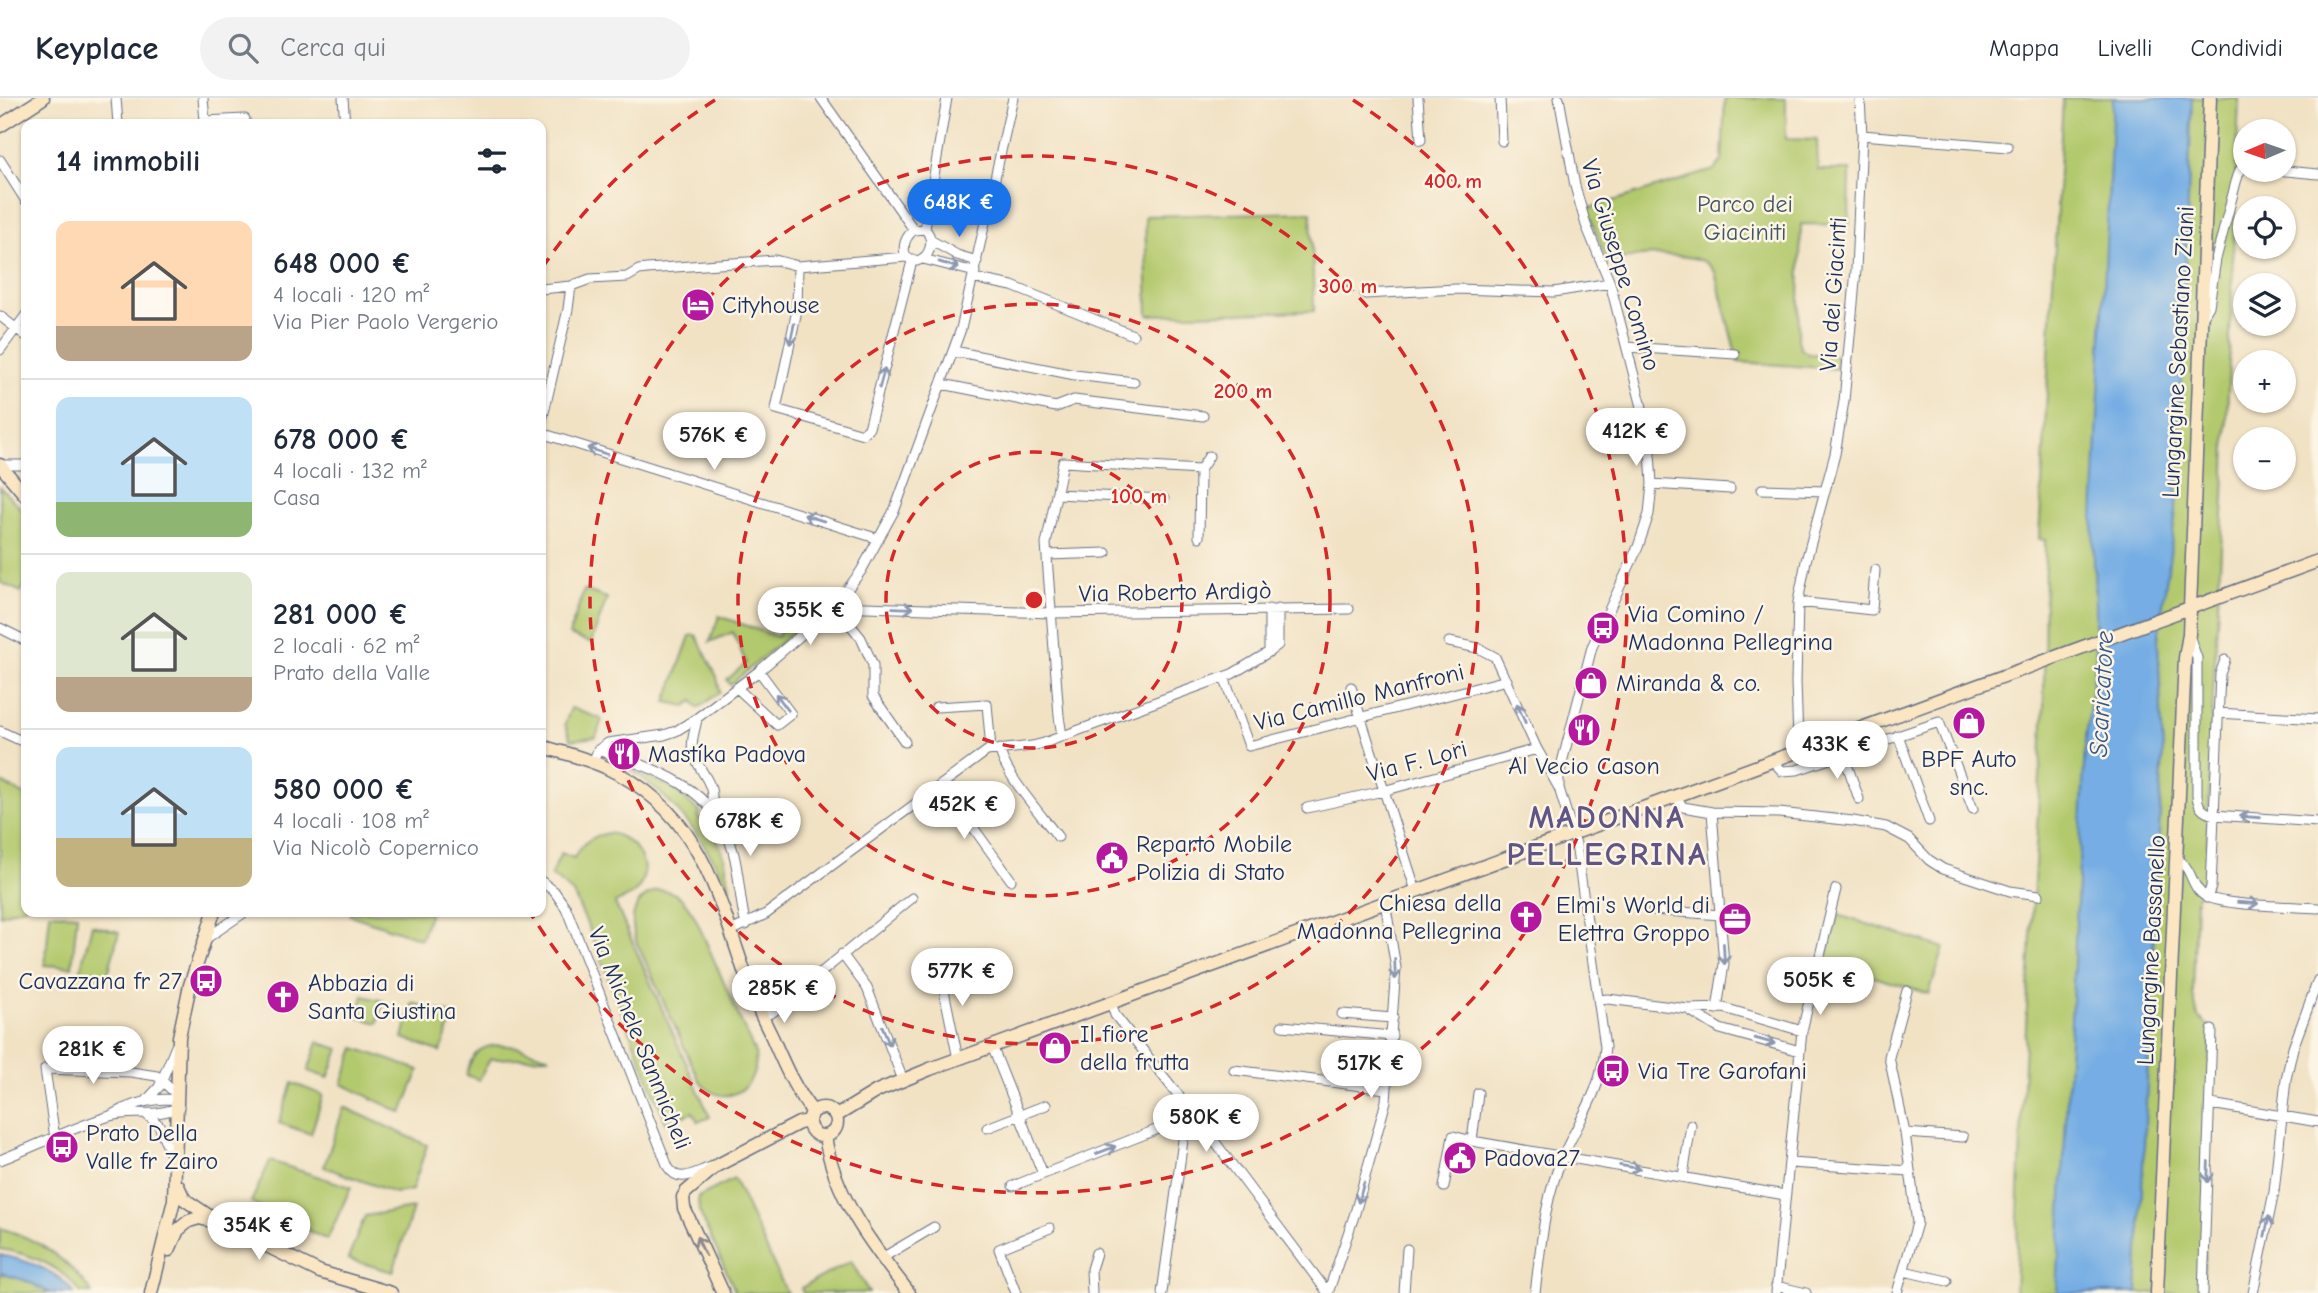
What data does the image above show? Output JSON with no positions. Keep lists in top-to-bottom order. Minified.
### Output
{"streets":{"main road":["Lungargine Sebastiano Ziani","Lungargine Bassanello"],"street":["Via Giuseppe Comino","Via dei Giacinti","Via Roberto Ardigò","Via Camillo Manfroni","Via F. Lori","Via Michele Sanmicheli"]},"crossings":[["Lungargine Sebastiano Ziani","Lungargine Bassanello"]],"one_way":["Via Roberto Ardigò"],"districts":["MADONNA PELLEGRINA"],"water":["Scaricatore"],"parks":["Parco dei Giaciniti"],"places":{"hotel":["Cityhouse"],"bus stop":["Via Comino / Madonna Pellegrina","Cavazzana fr 27","Via Tre Garofani","Prato Della Valle fr Zairo"],"shop":["Miranda & co.","BPF Auto snc.","Il fiore della frutta"],"restaurant":["Al Vecio Cason","Mastíka Padova"],"public building":["Reparto Mobile Polizia di Stato","Padova27"],"church":["Chiesa della Madonna Pellegrina","Abbazia di Santa Giustina"],"office":["Elmi's World di Elettra Groppo"]},"north":"left","page":{"header":"Keyplace","search":"Cerca qui","nav":["Mappa","Livelli","Condividi"],"map_buttons":["+","−"],"heading":"14 immobili","price":["648K €","412K €","576K €","355K €","433K €","452K €","678K €","577K €","505K €","285K €","281K €","517K €","580K €","354K €"],"list":[{"name":"648 000 €","note":"4 locali · 120 m² · Via Pier Paolo Vergerio"},{"name":"678 000 €","note":"4 locali · 132 m² · Casa"},{"name":"281 000 €","note":"2 locali · 62 m² · Prato della Valle"},{"name":"580 000 €","note":"4 locali · 108 m² · Via Nicolò Copernico"}]},"rings":["400 m","300 m","200 m","100 m"]}
